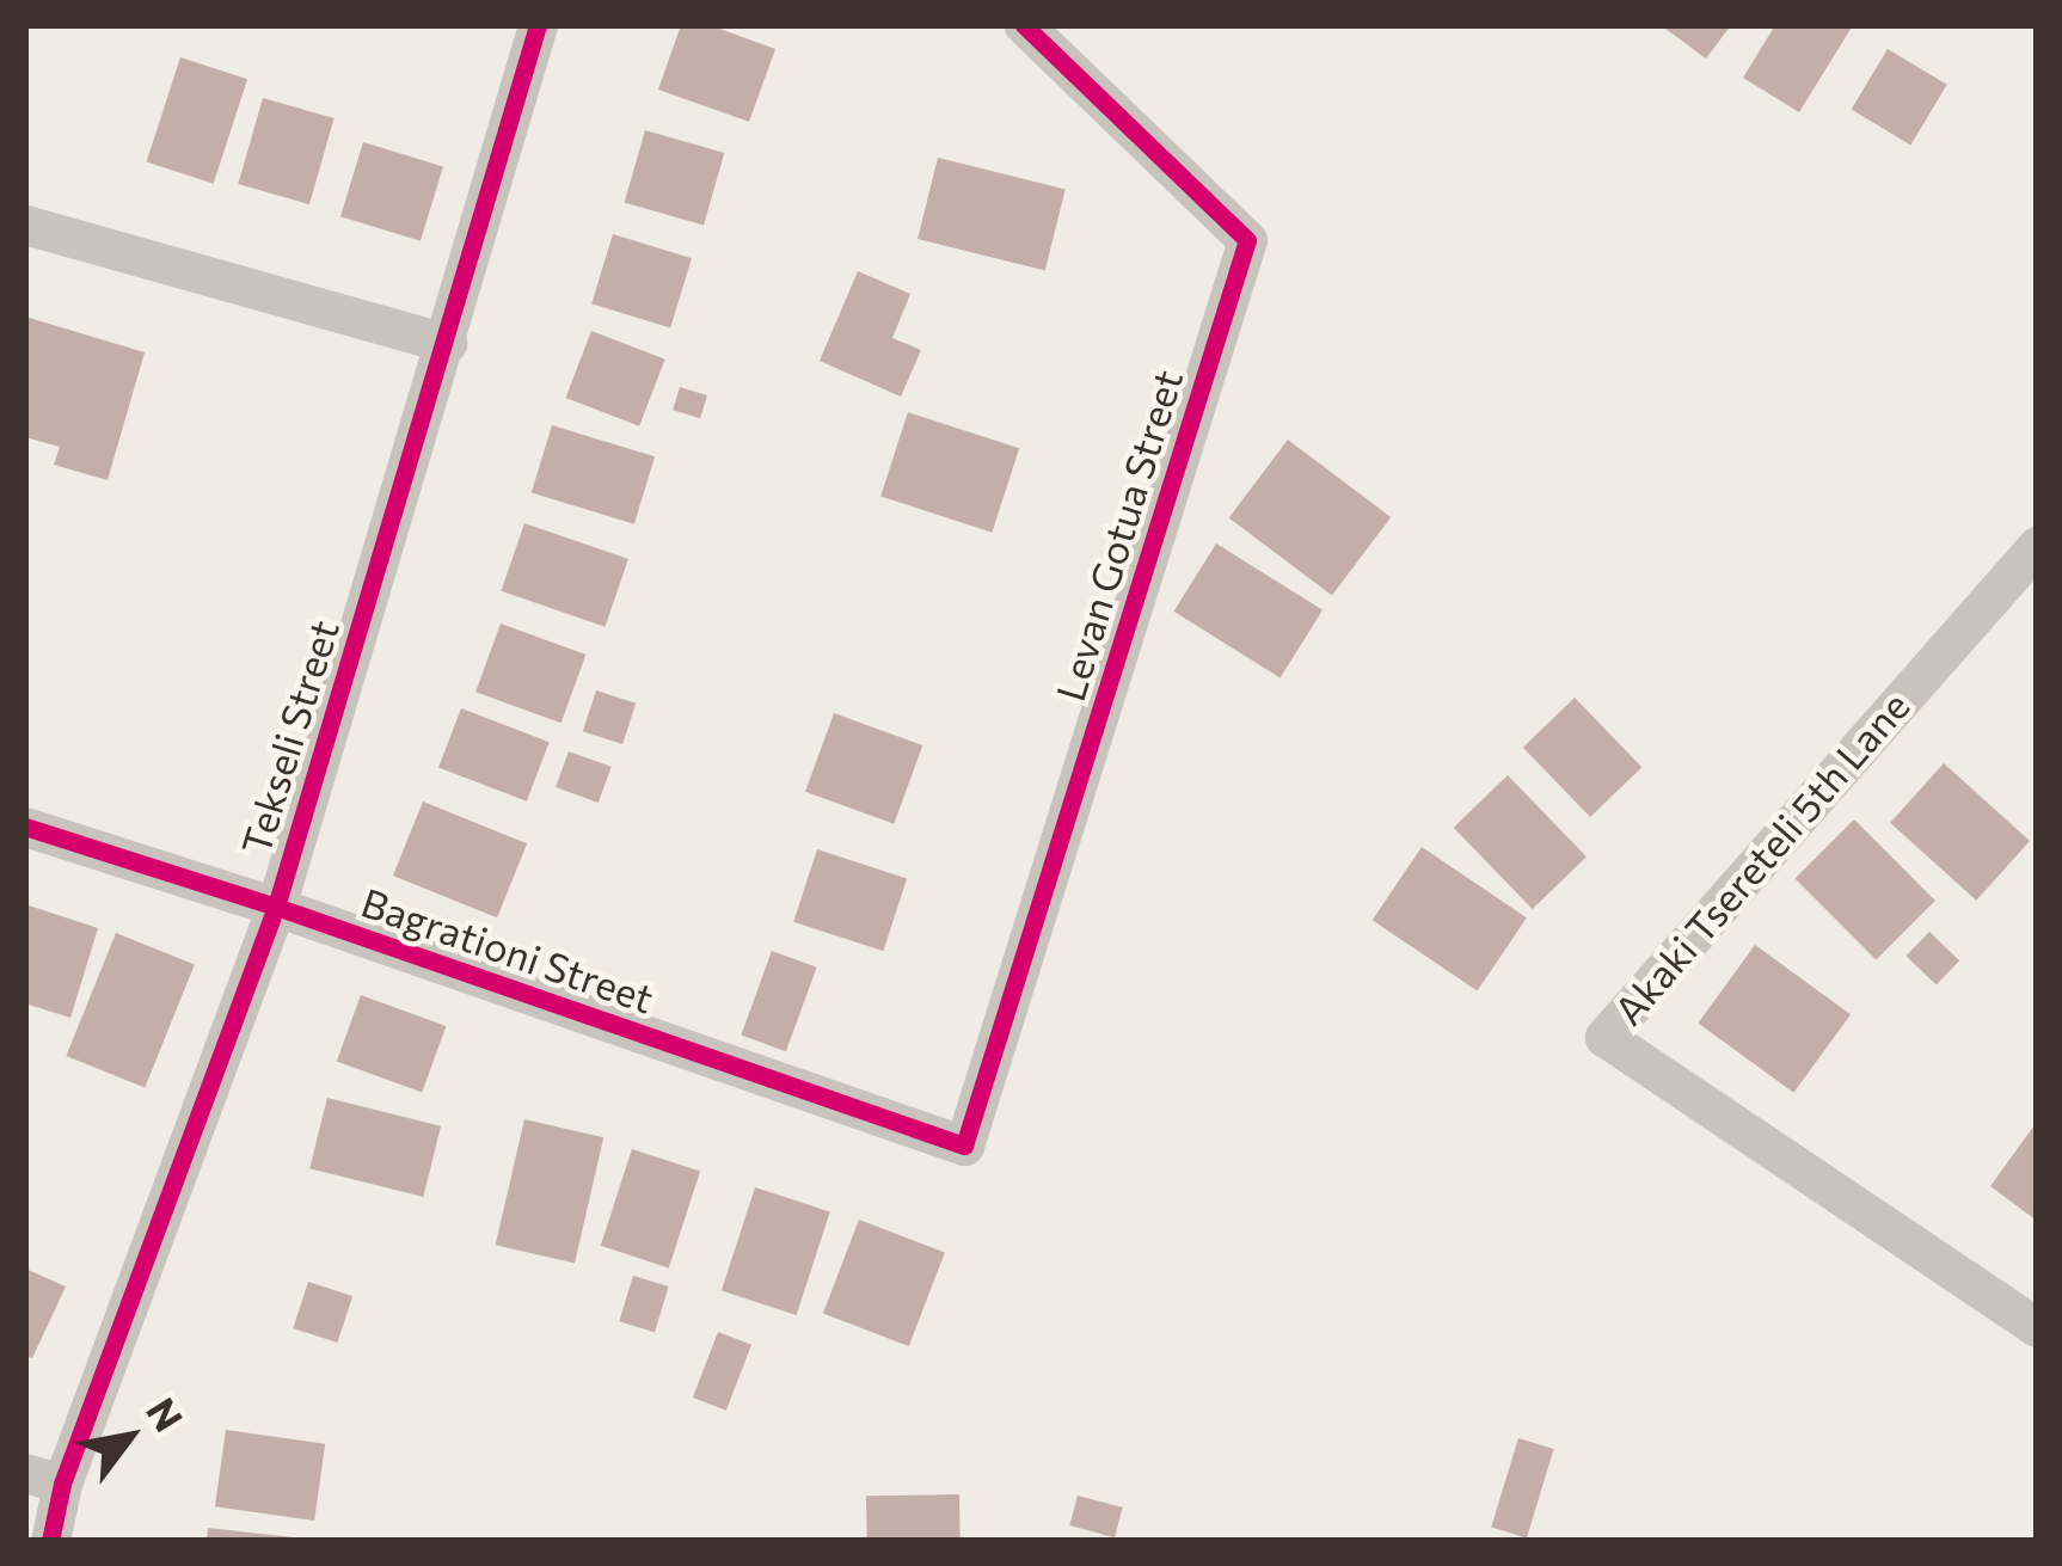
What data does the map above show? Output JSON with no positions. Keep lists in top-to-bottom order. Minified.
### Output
{"streets":{"street":["Levan Gotua Street","Tekseli Street","Akaki Tsereteli 5th Lane","Bagrationi Street"]},"crossings":[["Levan Gotua Street","Bagrationi Street"],["Tekseli Street","Bagrationi Street"]],"north":"top right"}
